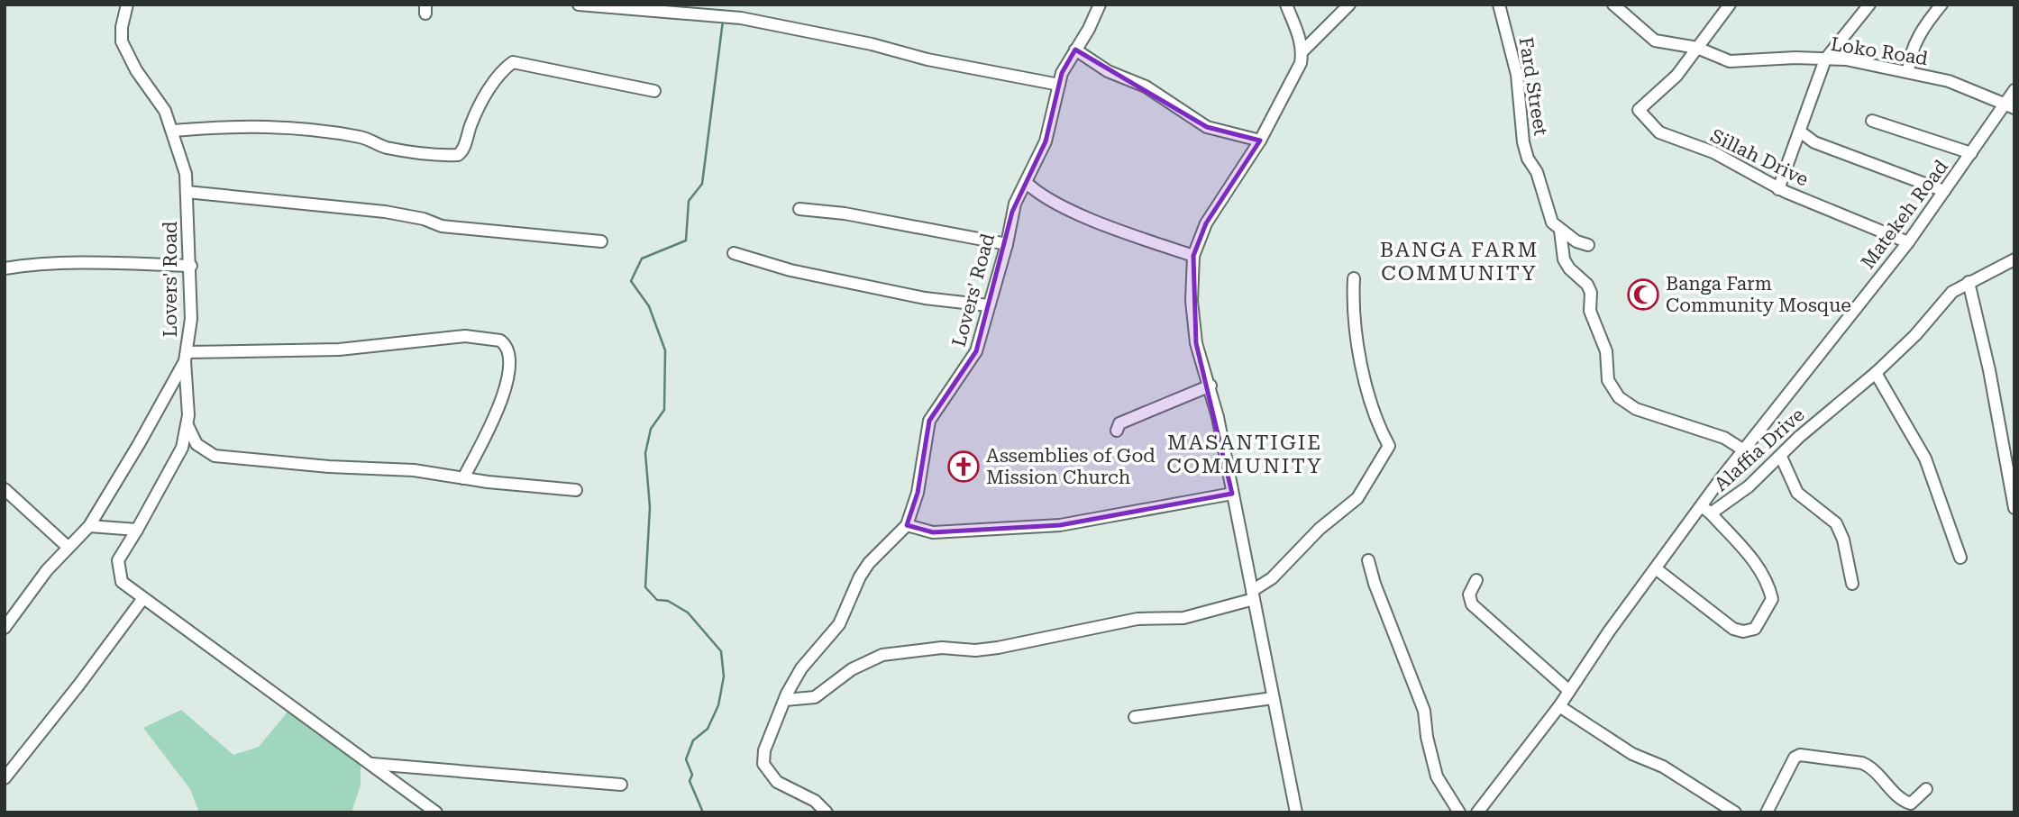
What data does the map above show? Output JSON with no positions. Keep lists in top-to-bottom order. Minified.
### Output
{"streets":{"street":["Loko Road","Fard Street","Sillah Drive","Matekeh Road","Lovers' Road","Alaffia Drive"]},"crossings":[["Loko Road","Sillah Drive"],["Loko Road","Matekeh Road"],["Sillah Drive","Matekeh Road"],["Matekeh Road","Alaffia Drive"]],"districts":["BANGA FARM COMMUNITY","MASANTIGIE COMMUNITY"],"places":{"mosque":["Banga Farm Community Mosque"],"church":["Assemblies of God Mission Church"]}}
